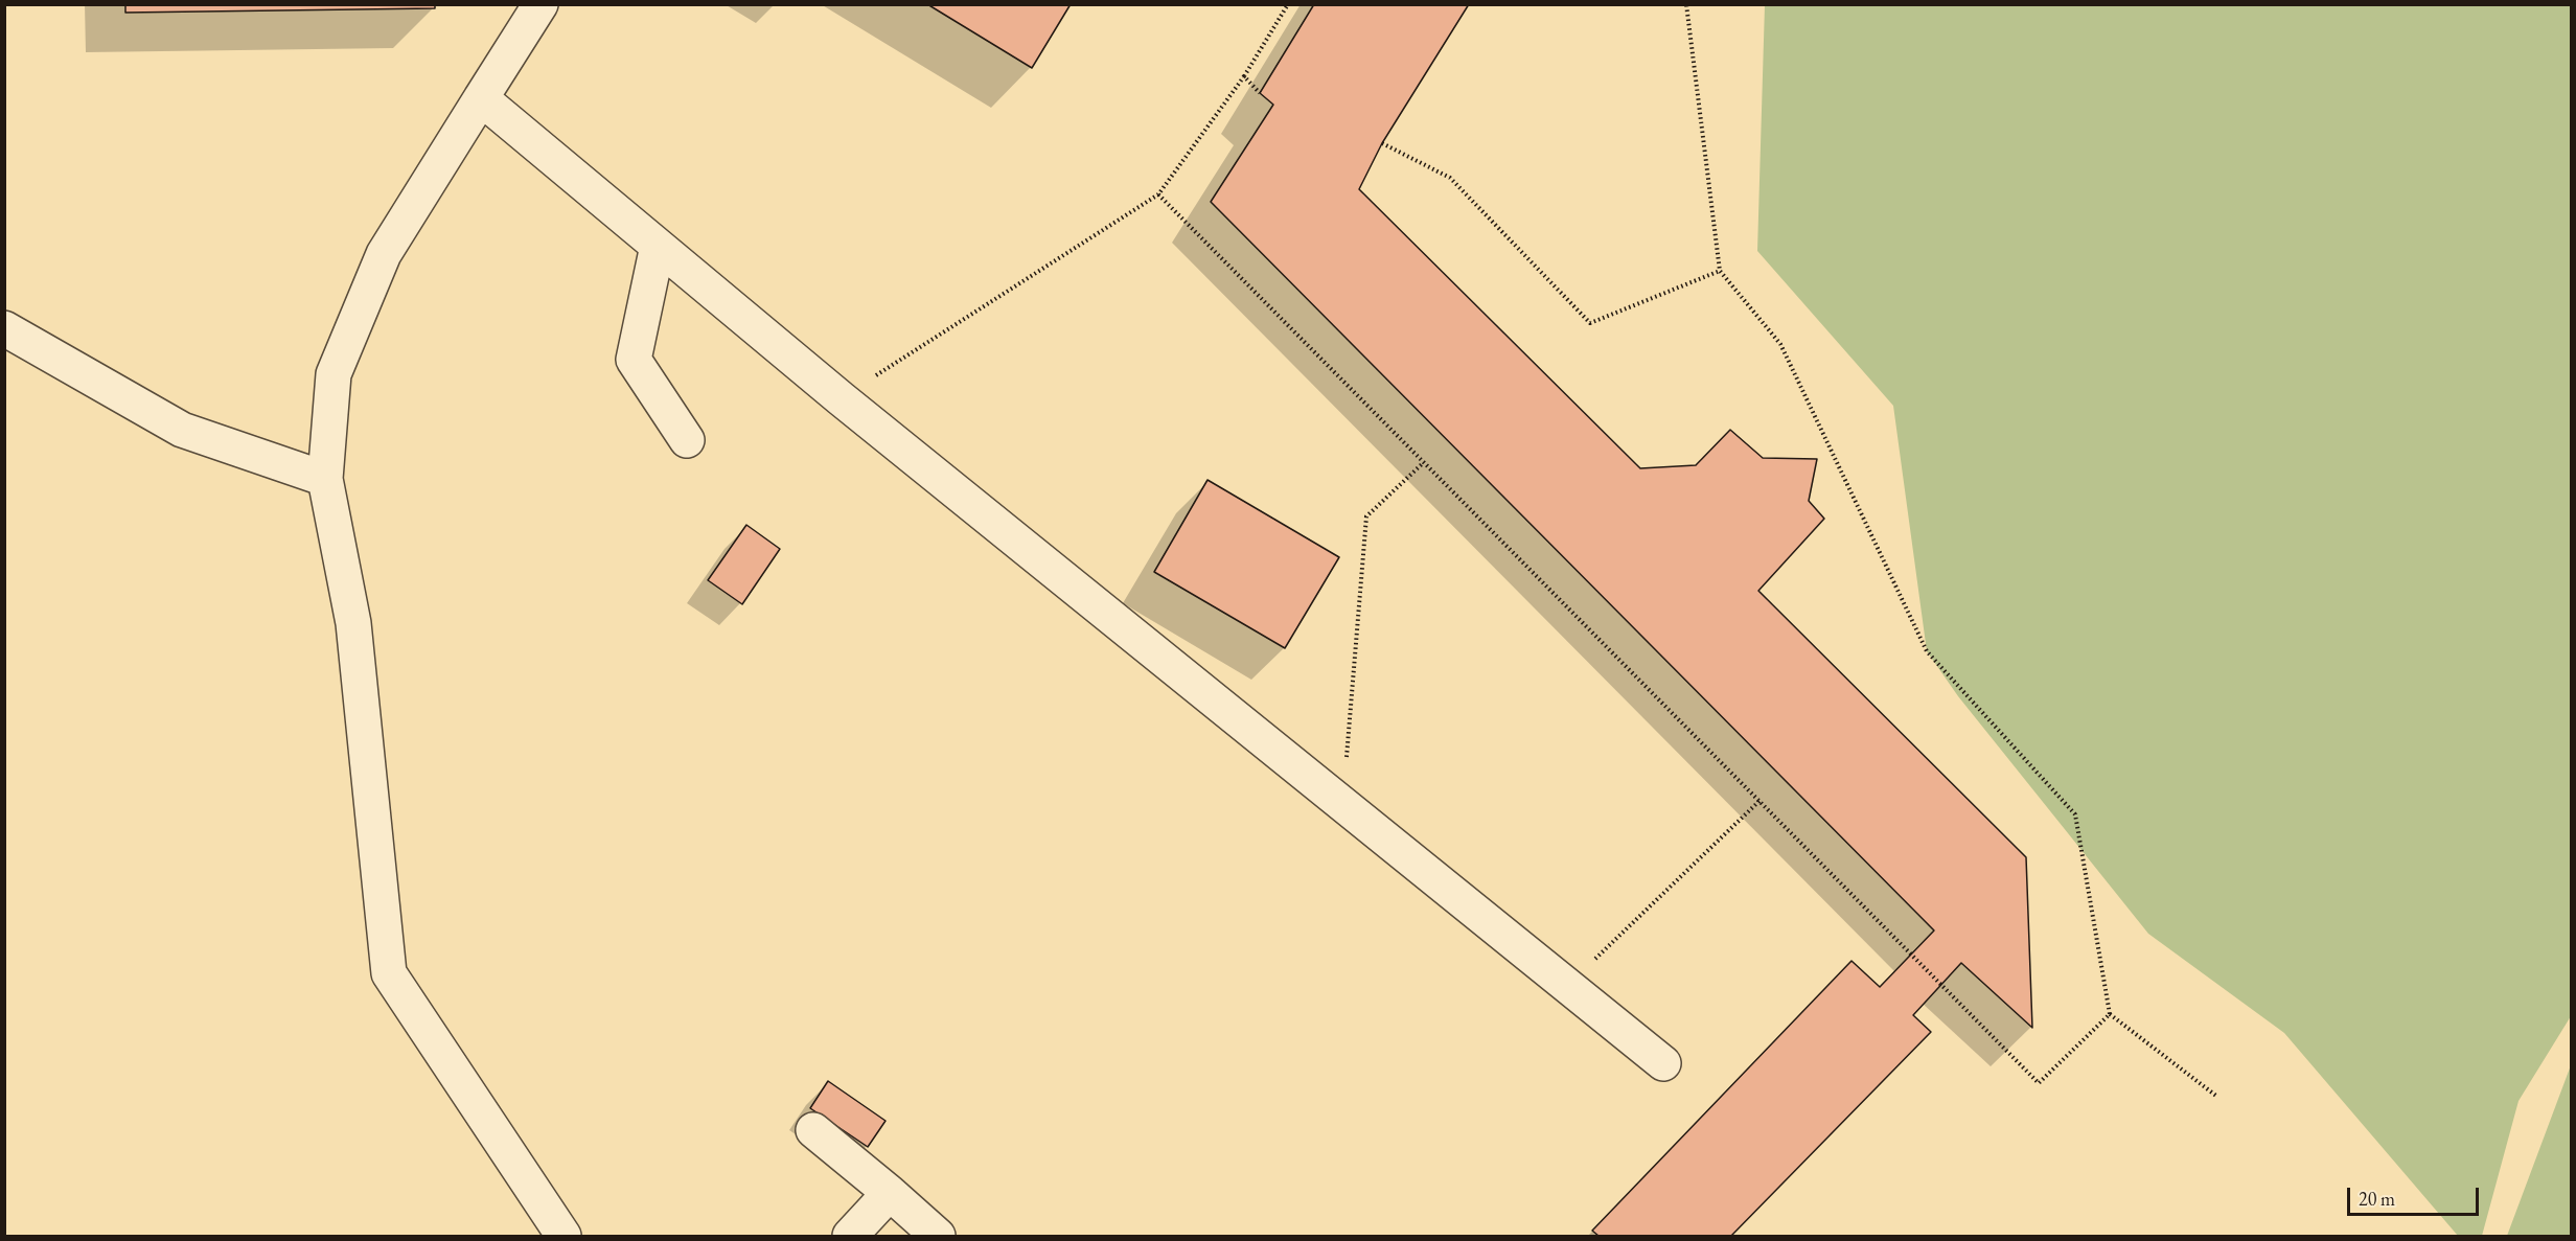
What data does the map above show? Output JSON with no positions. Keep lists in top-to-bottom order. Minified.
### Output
{"scale_bar":"20 m"}
